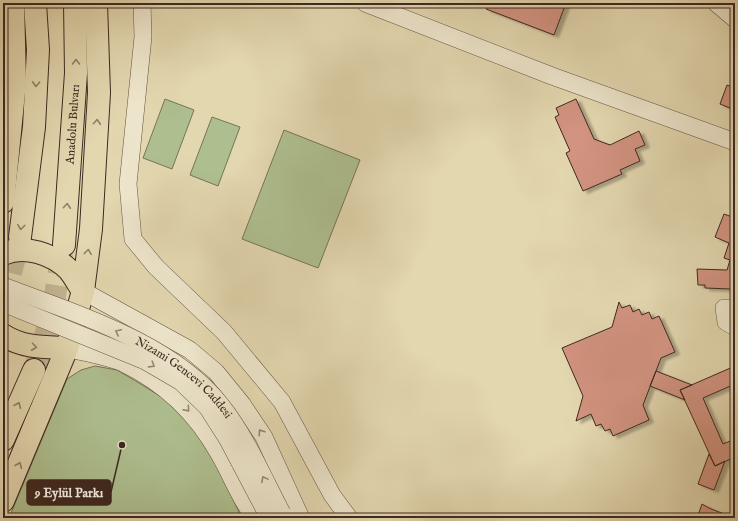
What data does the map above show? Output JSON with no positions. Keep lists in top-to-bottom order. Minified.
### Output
{"streets":{"main road":["Anadolu Bulvarı"],"street":["Nizami Gencevi Caddesi"]},"places":["9 Eylül Parkı"]}
